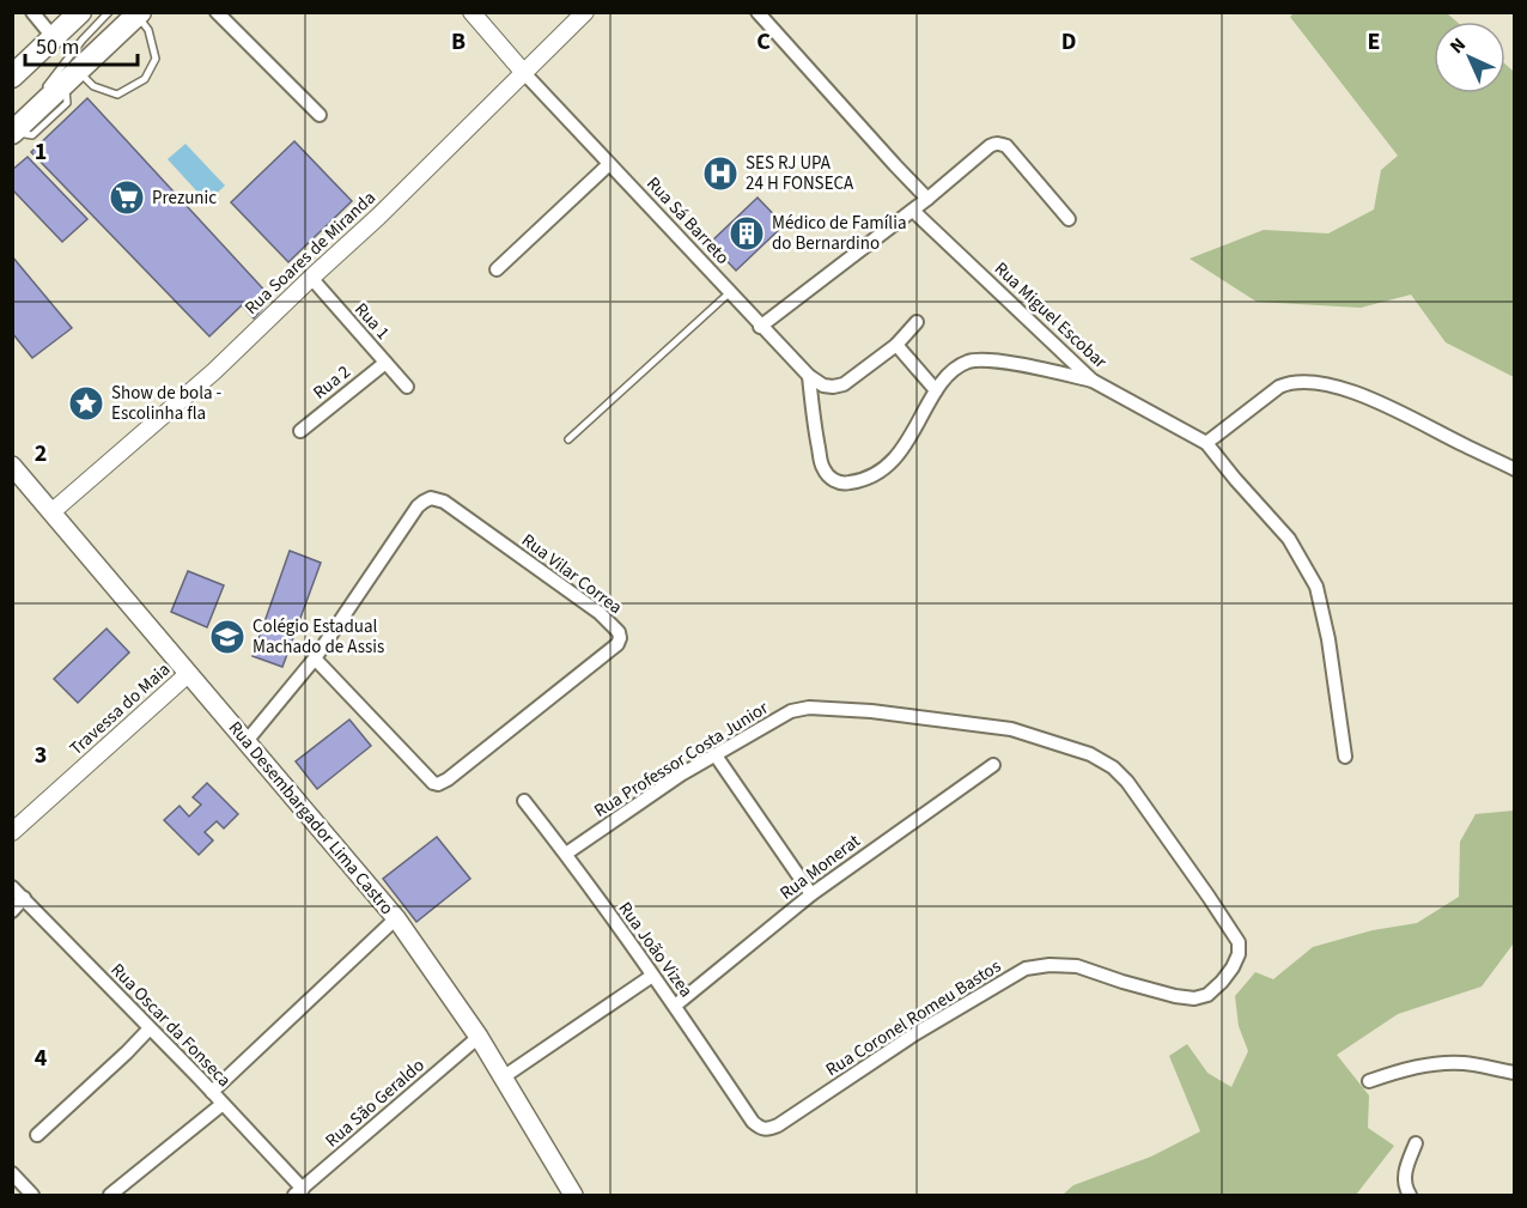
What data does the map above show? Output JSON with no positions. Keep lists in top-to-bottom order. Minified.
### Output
{"streets":{"main road":["Rua Desembargador Lima Castro"],"street":["Rua Sá Barreto","Rua Soares de Miranda","Rua Miguel Escobar","Rua 1","Rua 2","Rua Vilar Correa","Travessa do Maia","Rua Professor Costa Junior","Rua Monerat","Rua João Vizea","Rua Coronel Romeu Bastos","Rua Oscar da Fonseca","Rua São Geraldo"]},"crossings":[["Rua Sá Barreto","Rua Soares de Miranda"],["Rua Soares de Miranda","Rua 1"],["Rua Soares de Miranda","Rua Desembargador Lima Castro"],["Rua 1","Rua 2"],["Rua Vilar Correa","Rua Desembargador Lima Castro"],["Travessa do Maia","Rua Desembargador Lima Castro"],["Rua Professor Costa Junior","Rua João Vizea"],["Rua Professor Costa Junior","Rua Coronel Romeu Bastos"],["Rua Desembargador Lima Castro","Rua São Geraldo"],["Rua Monerat","Rua João Vizea"],["Rua João Vizea","Rua Coronel Romeu Bastos"],["Rua Oscar da Fonseca","Rua São Geraldo"]],"places":{"hospital":["SES RJ UPA 24 H FONSECA"],"supermarket":["Prezunic"],"building":["Médico de Família do Bernardino"],"place":["Show de bola - Escolinha fla"],"school or university":["Colégio Estadual Machado de Assis"]},"scale_bar":"50 m","north":"top left","grid":{"columns":["B","C","D","E"],"rows":["1","2","3","4"]}}
